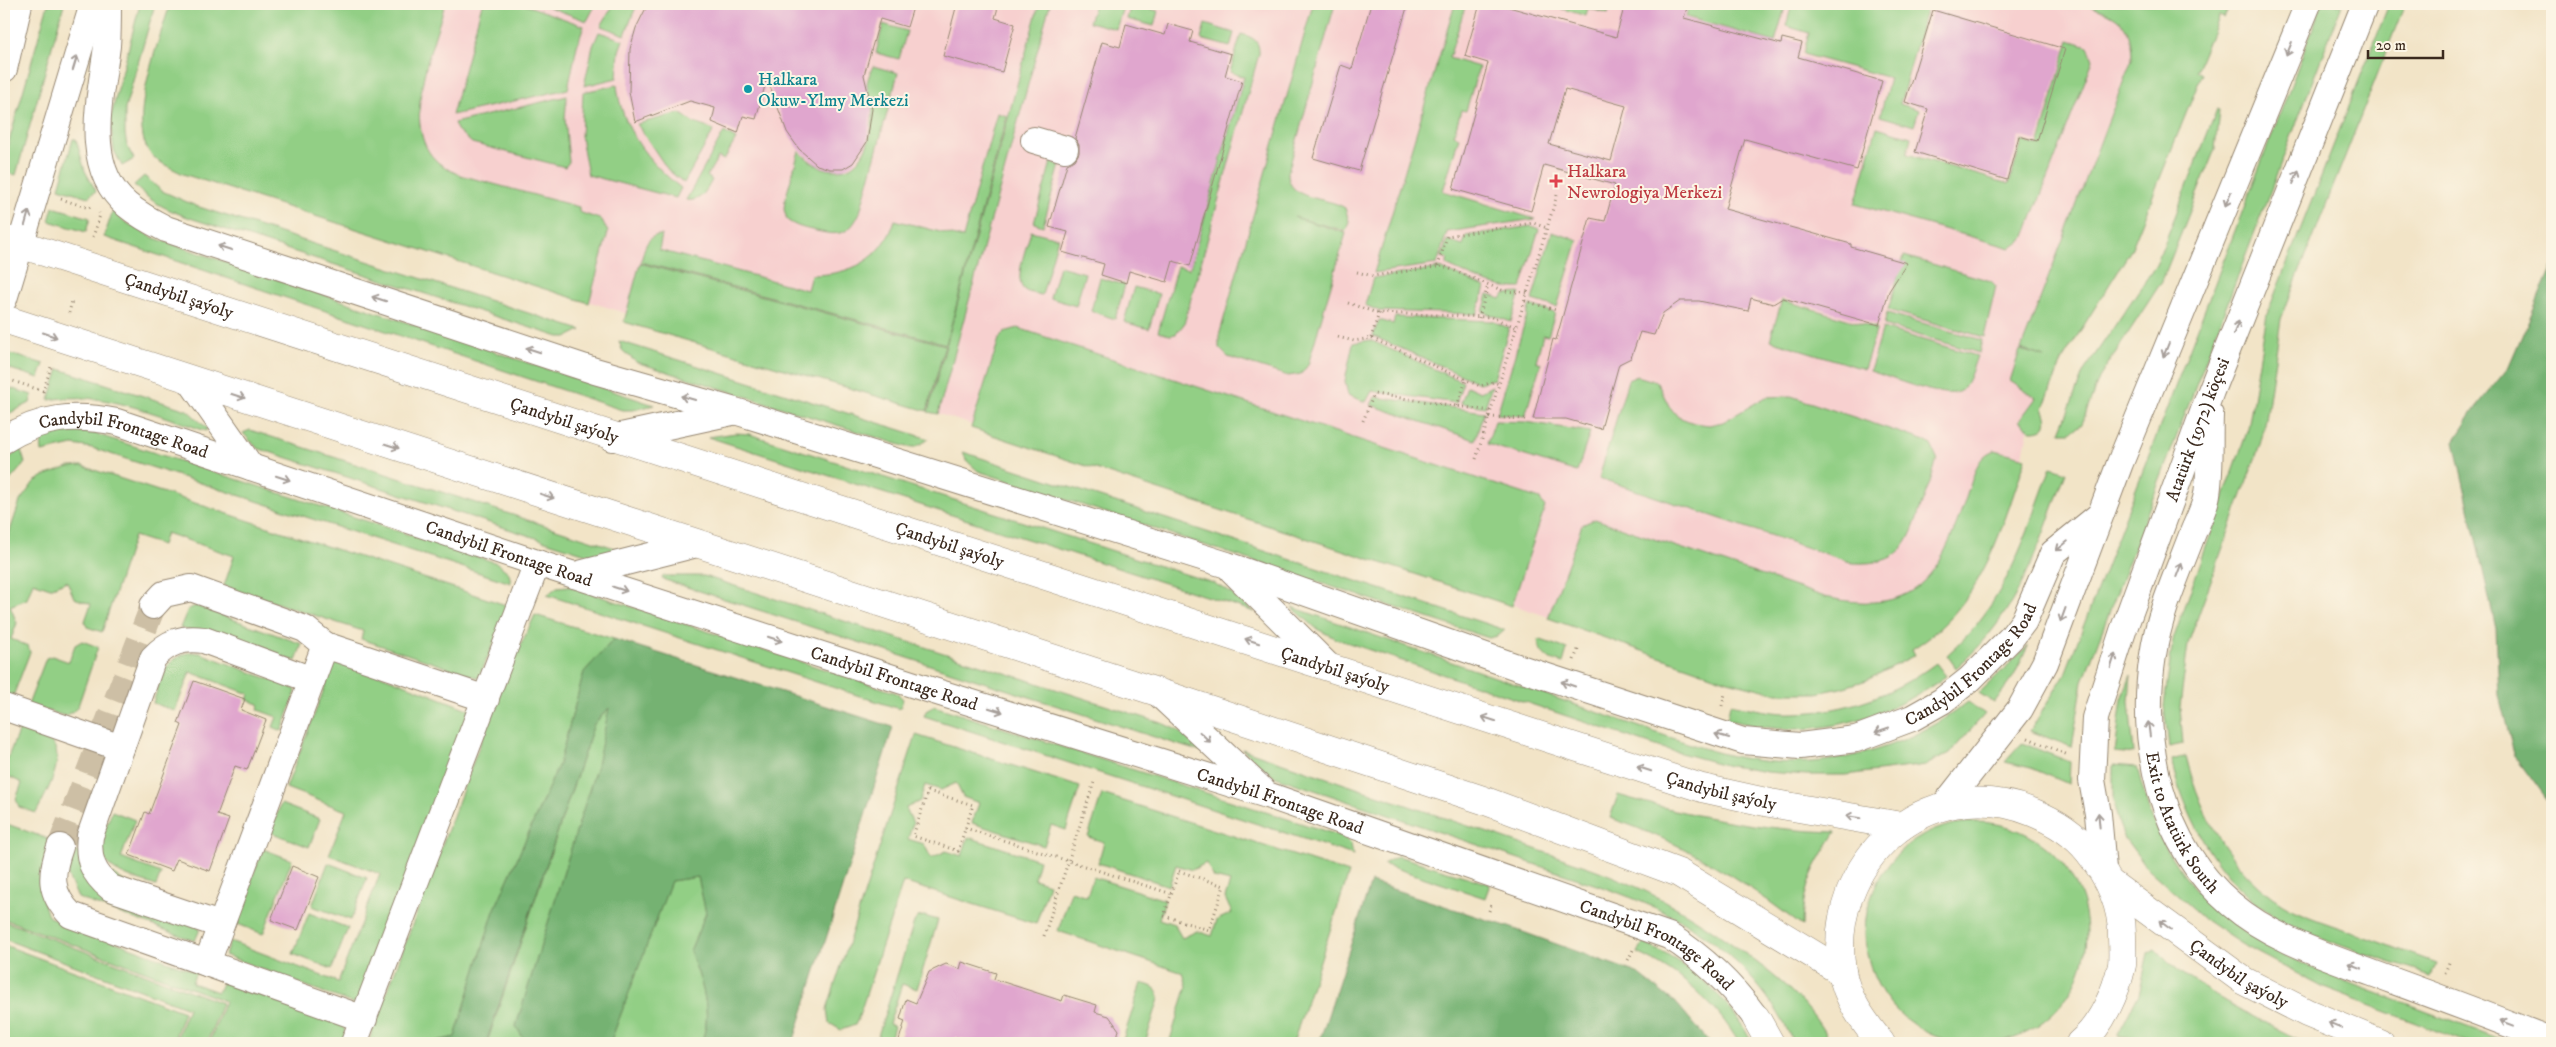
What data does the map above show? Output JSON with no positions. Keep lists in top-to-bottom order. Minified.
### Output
{"streets":{"main road":["Çandybil şaýoly"],"street":["Atatürk (1972) köçesi","Candybil Frontage Road","Exit to Atatürk South"]},"crossings":[["Çandybil şaýoly","Atatürk (1972) köçesi"],["Atatürk (1972) köçesi","Exit to Atatürk South"]],"one_way":["Exit to Atatürk South"],"places":{"other":["Halkara Okuw-Ylmy Merkezi"],"health":["Halkara Newrologiya Merkezi"]},"scale_bar":"20 m"}
